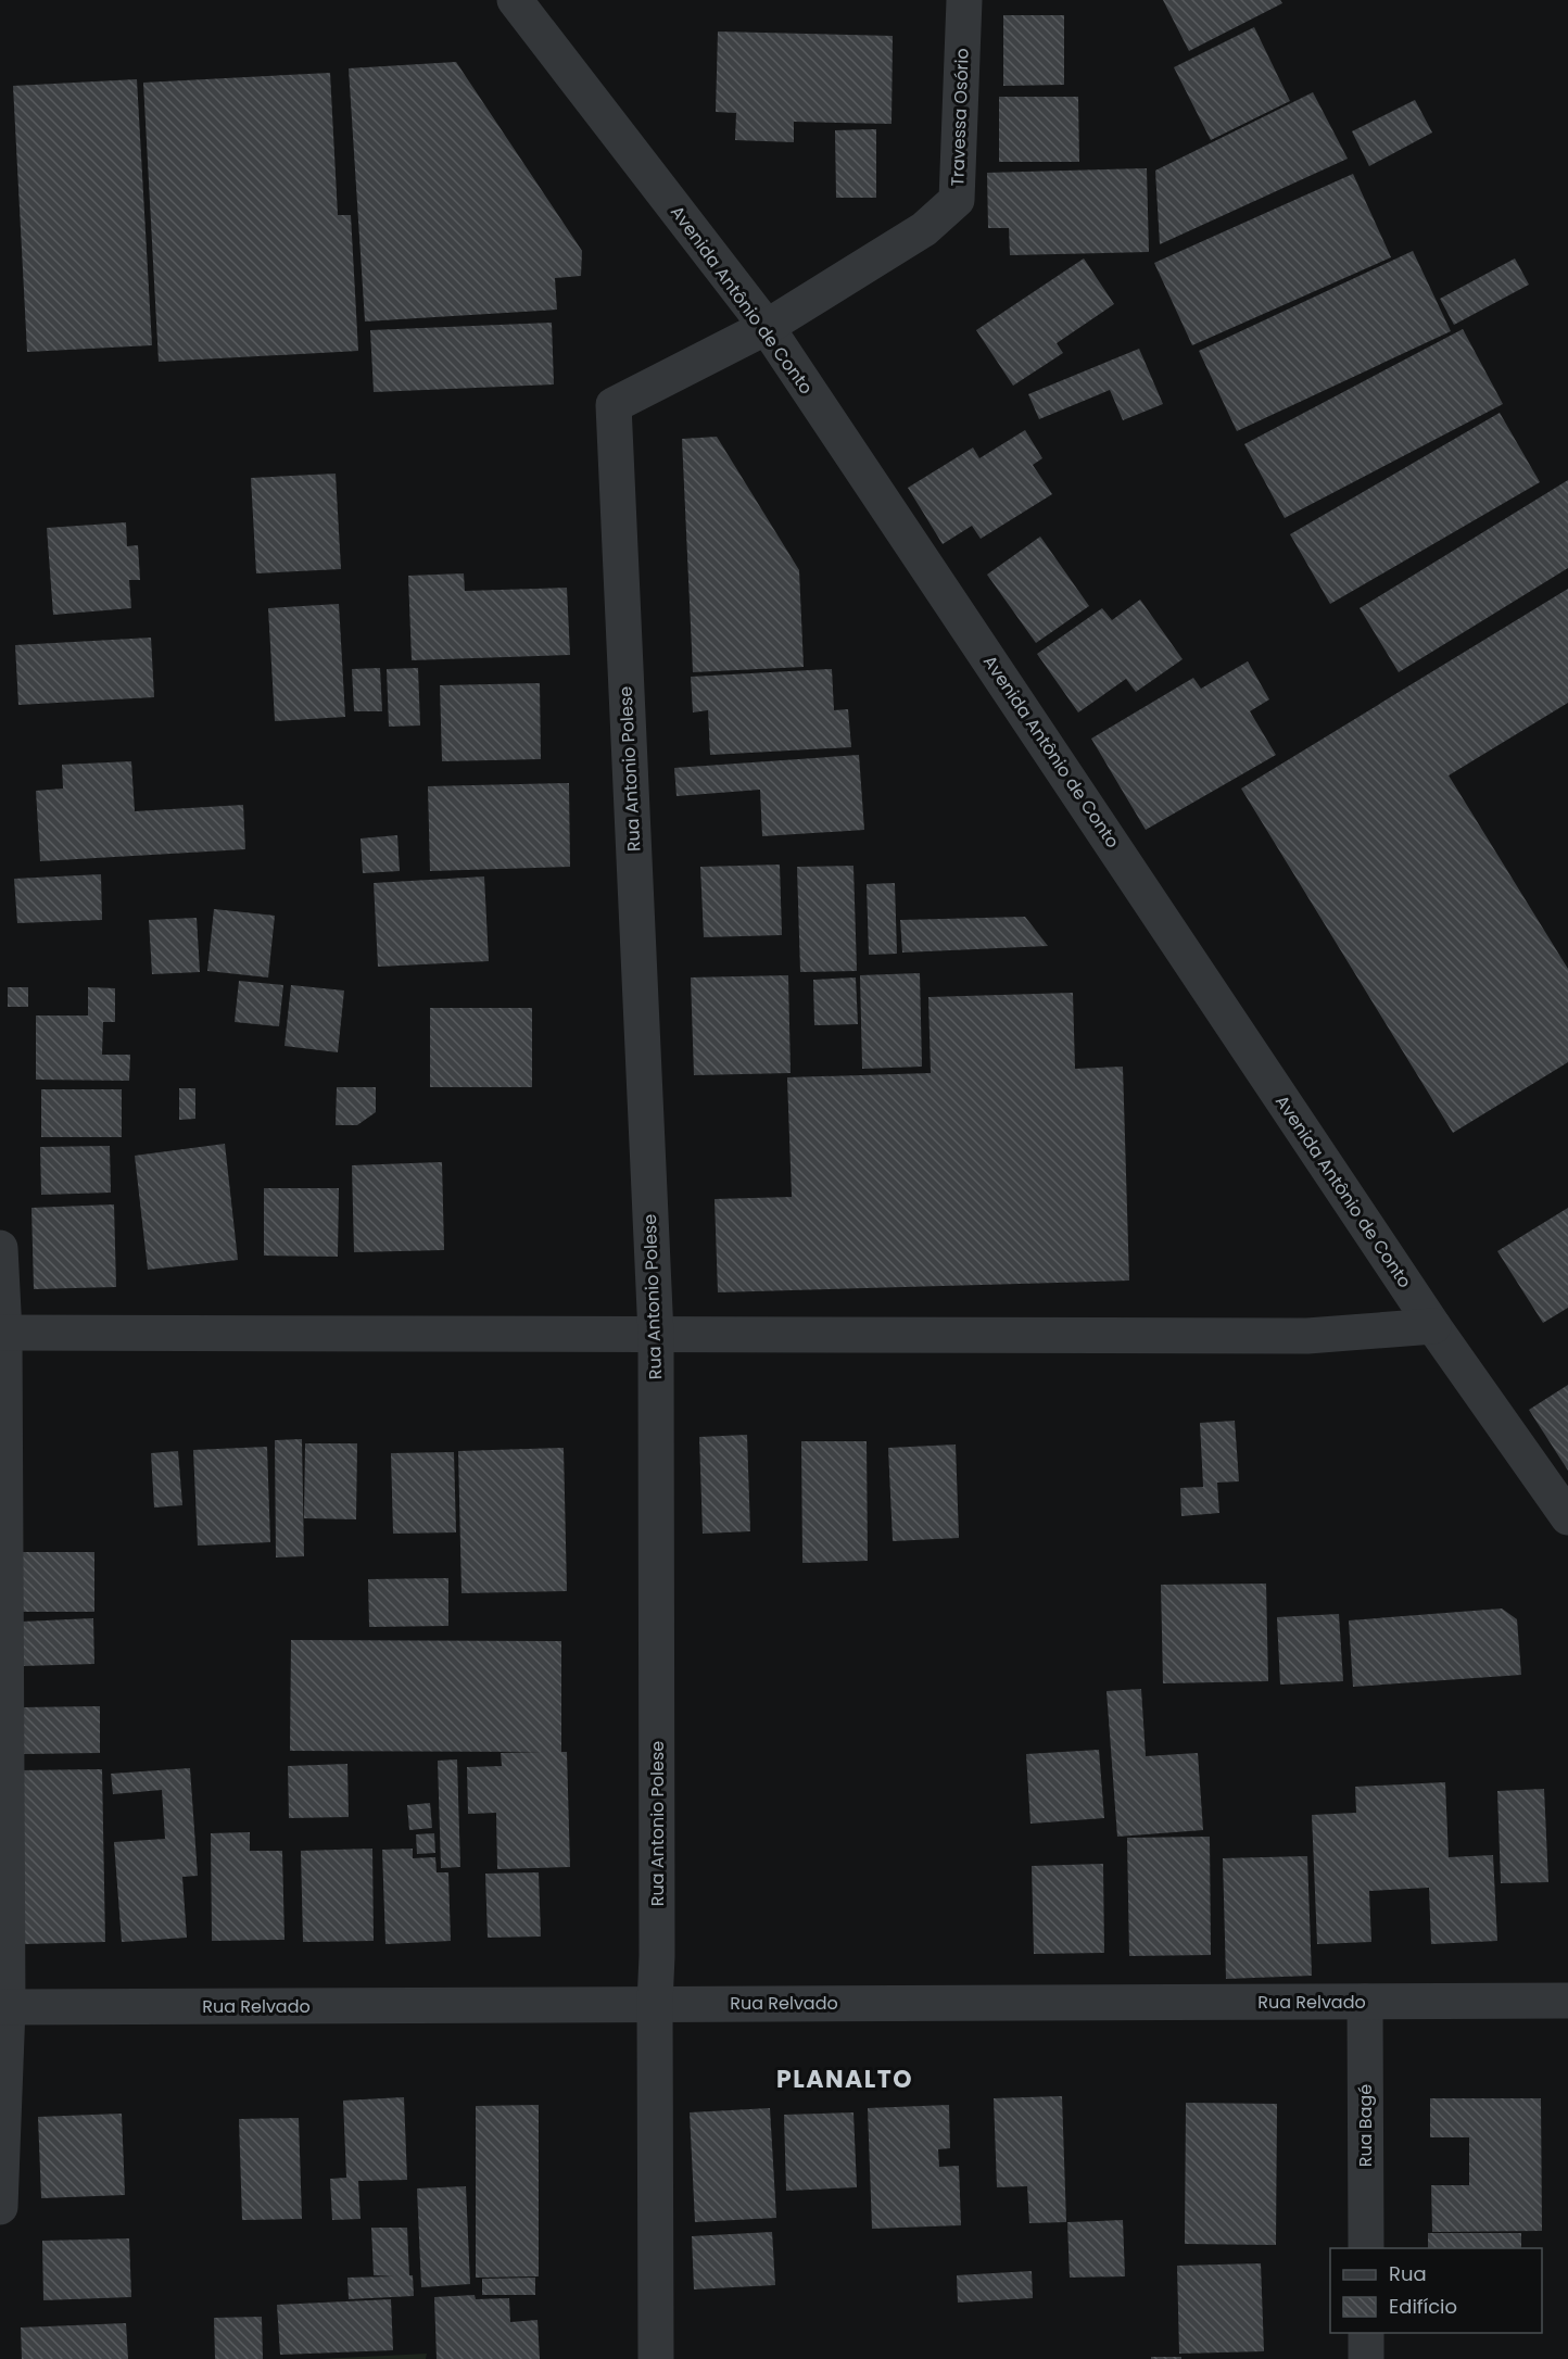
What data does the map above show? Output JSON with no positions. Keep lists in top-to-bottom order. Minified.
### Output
{"streets":{"street":["Travessa Osório","Avenida Antônio de Conto","Rua Antonio Polese","Rua Relvado","Rua Bagé"]},"crossings":[["Travessa Osório","Avenida Antônio de Conto"],["Travessa Osório","Rua Antonio Polese"],["Avenida Antônio de Conto","Rua Antonio Polese"],["Rua Antonio Polese","Rua Relvado"],["Rua Relvado","Rua Bagé"]],"districts":["PLANALTO"],"legend":["Rua","Edifício"]}
